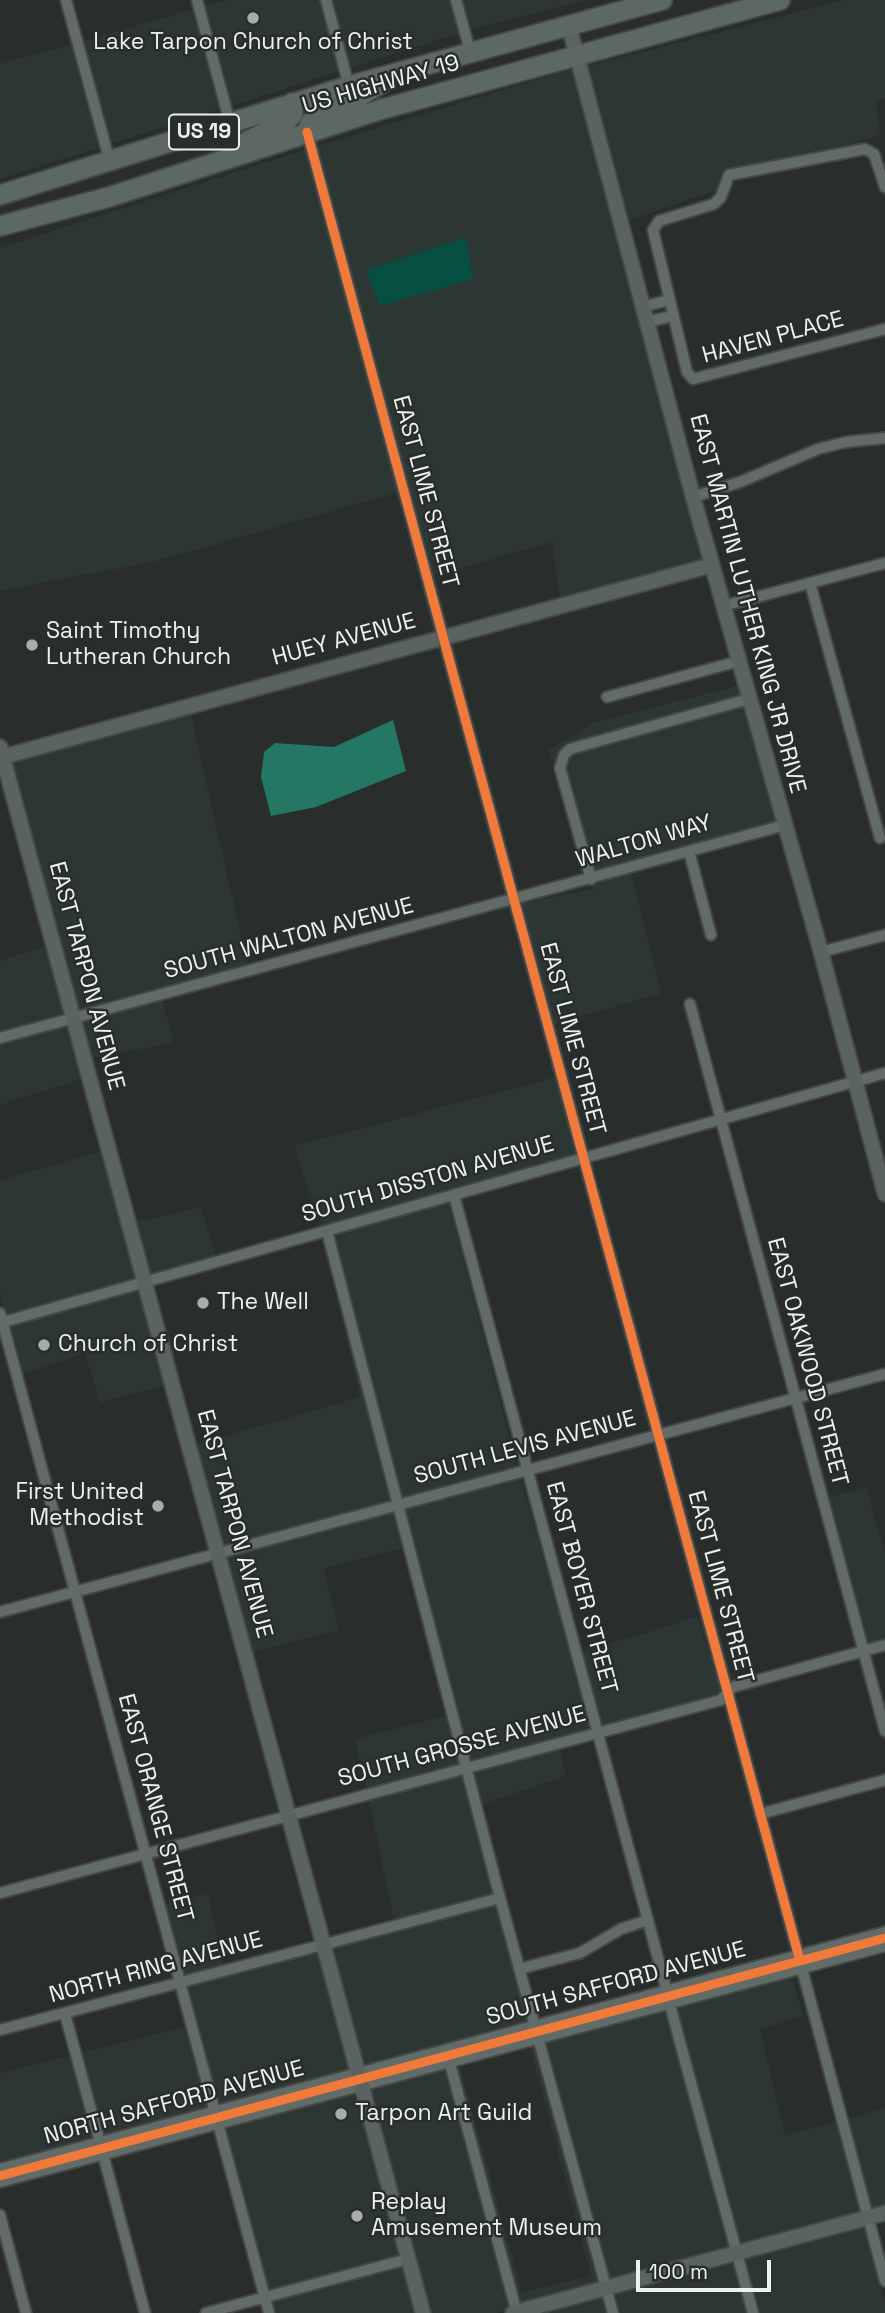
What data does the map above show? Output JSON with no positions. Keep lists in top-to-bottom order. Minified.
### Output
{"streets":{"highway":["US HIGHWAY 19","US 19"],"main road":["EAST MARTIN LUTHER KING JR DRIVE","HUEY AVENUE","EAST TARPON AVENUE"],"street":["HAVEN PLACE","EAST LIME STREET","WALTON WAY","SOUTH WALTON AVENUE","SOUTH DISSTON AVENUE","EAST OAKWOOD STREET","SOUTH LEVIS AVENUE","EAST BOYER STREET","SOUTH GROSSE AVENUE","EAST ORANGE STREET","NORTH RING AVENUE","SOUTH SAFFORD AVENUE","NORTH SAFFORD AVENUE"]},"crossings":[["US HIGHWAY 19","EAST LIME STREET"],["US HIGHWAY 19","EAST MARTIN LUTHER KING JR DRIVE"],["EAST LIME STREET","HUEY AVENUE"],["EAST LIME STREET","WALTON WAY"],["EAST LIME STREET","SOUTH WALTON AVENUE"],["EAST LIME STREET","SOUTH DISSTON AVENUE"],["EAST LIME STREET","SOUTH LEVIS AVENUE"],["EAST LIME STREET","SOUTH GROSSE AVENUE"],["EAST LIME STREET","SOUTH SAFFORD AVENUE"],["EAST MARTIN LUTHER KING JR DRIVE","HUEY AVENUE"],["EAST MARTIN LUTHER KING JR DRIVE","WALTON WAY"],["EAST MARTIN LUTHER KING JR DRIVE","SOUTH DISSTON AVENUE"],["HUEY AVENUE","EAST TARPON AVENUE"],["WALTON WAY","SOUTH WALTON AVENUE"],["SOUTH WALTON AVENUE","EAST TARPON AVENUE"],["EAST TARPON AVENUE","SOUTH DISSTON AVENUE"],["EAST TARPON AVENUE","SOUTH LEVIS AVENUE"],["EAST TARPON AVENUE","SOUTH GROSSE AVENUE"],["EAST TARPON AVENUE","NORTH RING AVENUE"],["EAST TARPON AVENUE","SOUTH SAFFORD AVENUE"],["EAST TARPON AVENUE","NORTH SAFFORD AVENUE"],["SOUTH DISSTON AVENUE","EAST OAKWOOD STREET"],["SOUTH DISSTON AVENUE","EAST BOYER STREET"],["SOUTH DISSTON AVENUE","EAST ORANGE STREET"],["EAST OAKWOOD STREET","SOUTH LEVIS AVENUE"],["EAST OAKWOOD STREET","SOUTH GROSSE AVENUE"],["SOUTH LEVIS AVENUE","EAST BOYER STREET"],["SOUTH LEVIS AVENUE","EAST ORANGE STREET"],["EAST BOYER STREET","SOUTH GROSSE AVENUE"],["EAST BOYER STREET","SOUTH SAFFORD AVENUE"],["SOUTH GROSSE AVENUE","EAST ORANGE STREET"],["EAST ORANGE STREET","NORTH RING AVENUE"],["EAST ORANGE STREET","NORTH SAFFORD AVENUE"],["SOUTH SAFFORD AVENUE","NORTH SAFFORD AVENUE"]],"places":["Lake Tarpon Church of Christ","Saint Timothy Lutheran Church","The Well","Church of Christ","First United Methodist","Tarpon Art Guild","Replay Amusement Museum"],"scale_bar":"100 m"}
